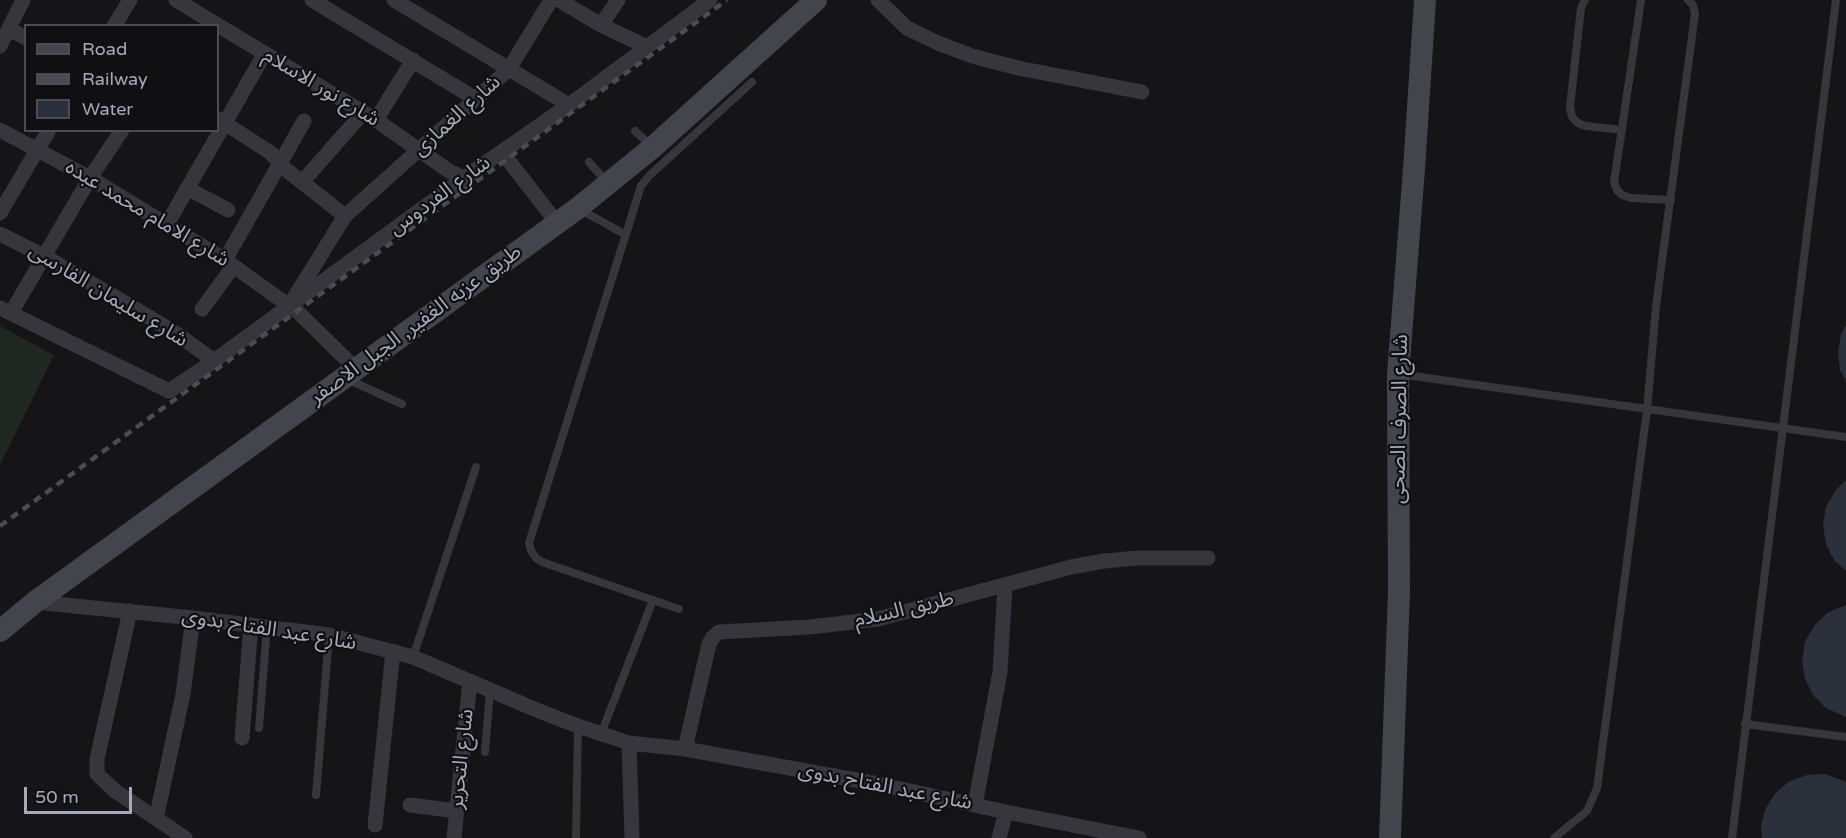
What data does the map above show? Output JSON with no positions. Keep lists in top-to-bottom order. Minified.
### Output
{"streets":{"street":["شارع نور الاسلام","شارع الغمازى","شارع الفردوس","شارع الامام محمد عبده","شارع سليمان الفارسى","طريق عزبه الغفير, الجبل الاصفر","شارع الصرف الصحى","طريق السلام","شارع عبد الفتاح بدوى","شارع التحرير"]},"crossings":[["شارع نور الاسلام","شارع الغمازى"],["شارع نور الاسلام","شارع الفردوس"],["شارع الغمازى","شارع الفردوس"],["شارع الغمازى","شارع الامام محمد عبده"],["شارع الفردوس","شارع الامام محمد عبده"],["شارع الفردوس","شارع سليمان الفارسى"],["شارع الامام محمد عبده","طريق عزبه الغفير, الجبل الاصفر"],["طريق عزبه الغفير, الجبل الاصفر","شارع عبد الفتاح بدوى"],["طريق السلام","شارع عبد الفتاح بدوى"],["شارع عبد الفتاح بدوى","شارع التحرير"]],"legend":["Road","Railway","Water"],"scale_bar":"50 m"}
